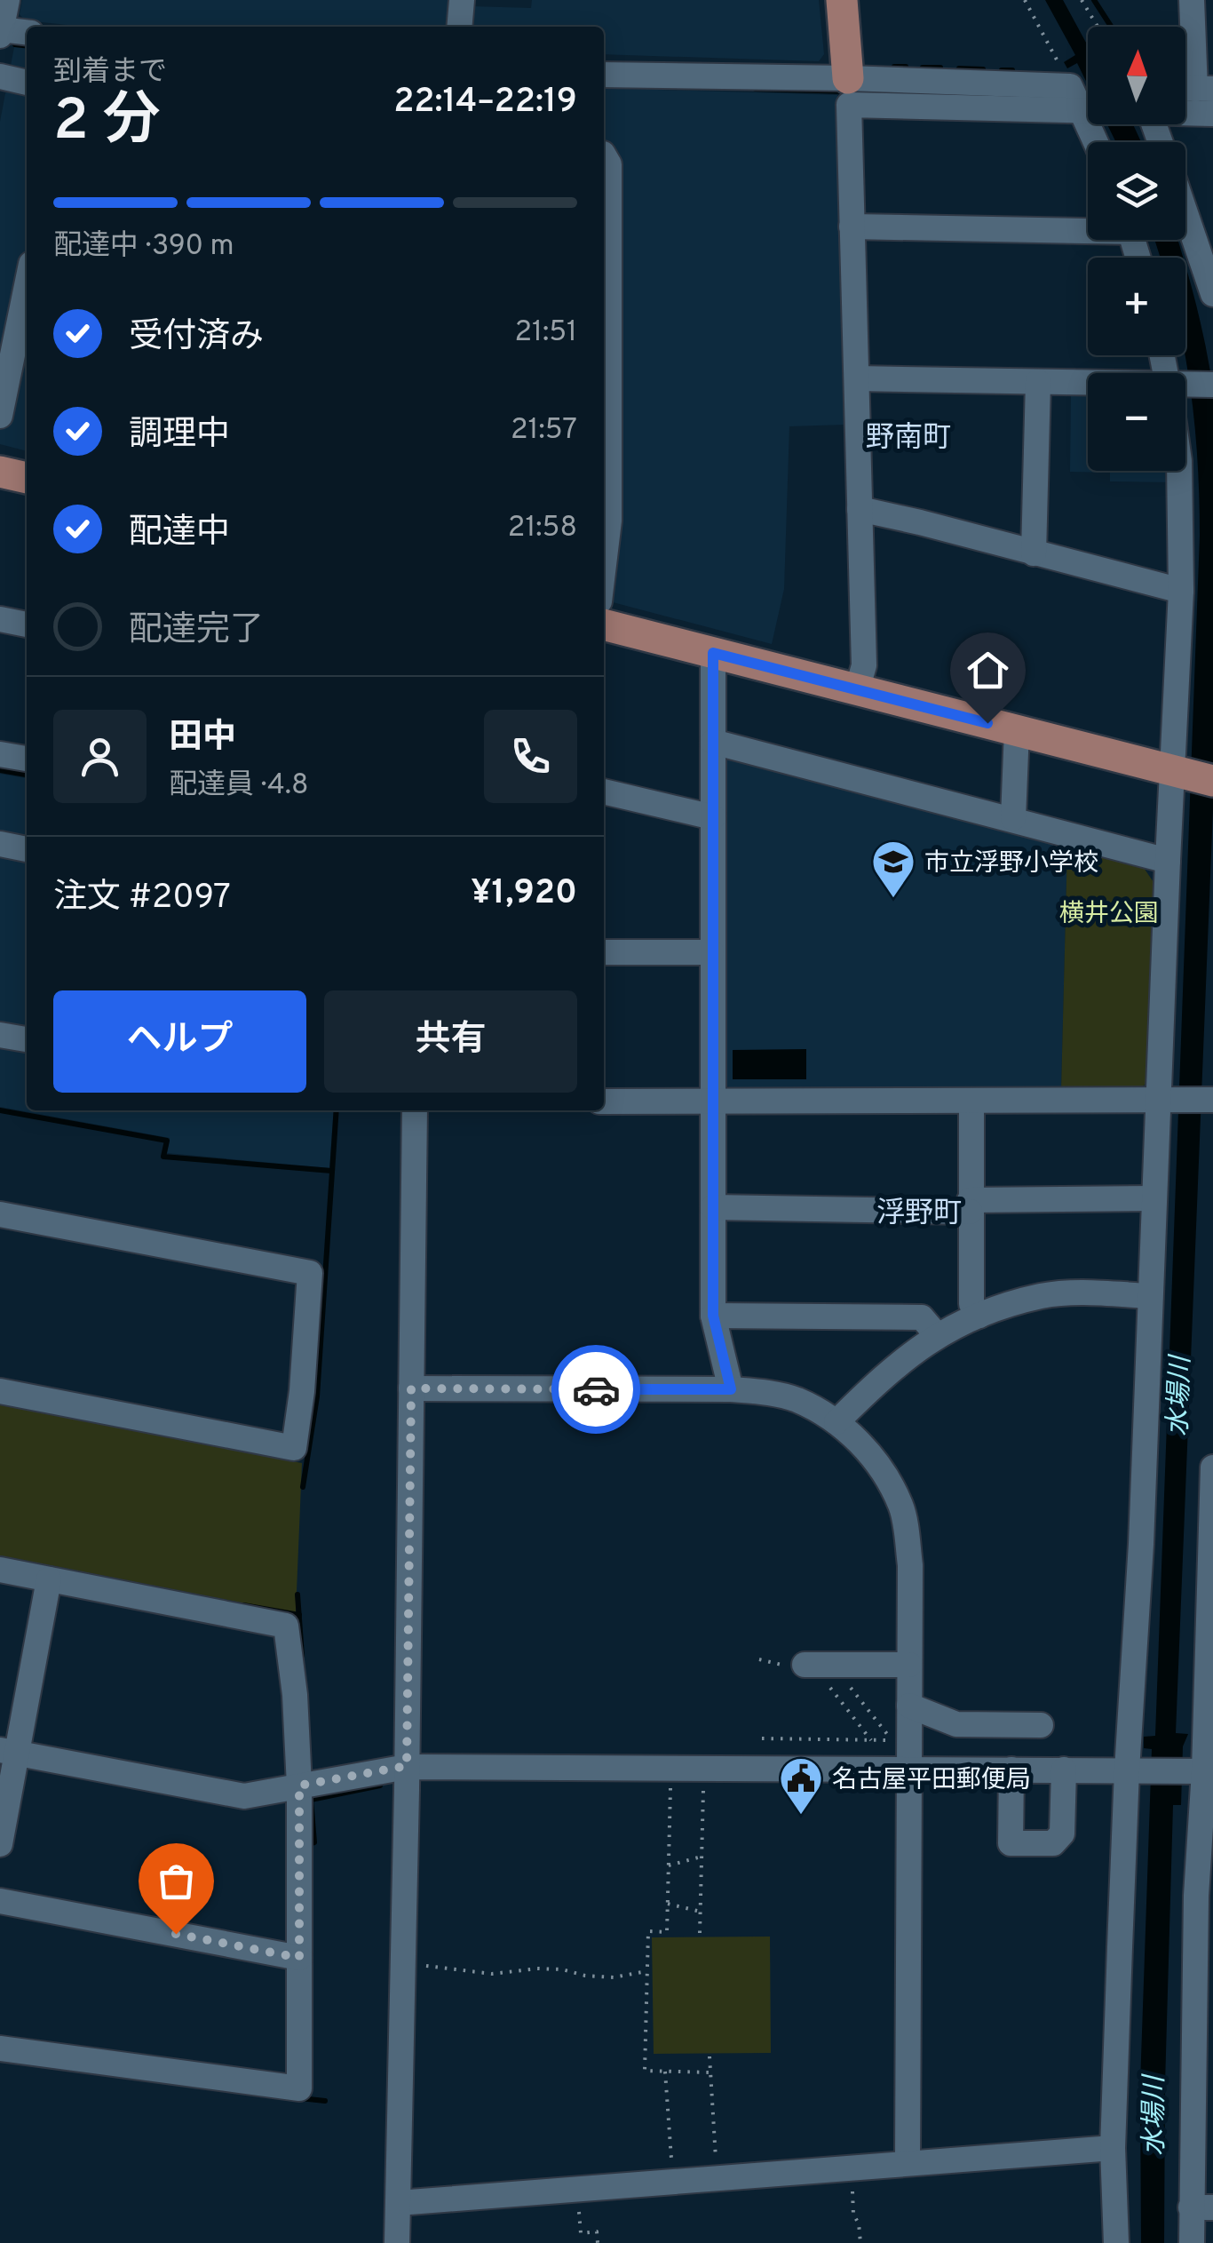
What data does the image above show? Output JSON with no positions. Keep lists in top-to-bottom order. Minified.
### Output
{"districts":["野南町","浮野町"],"water":["水場川"],"parks":["横井公園"],"places":{"school or university":["市立浮野小学校"],"public building":["名古屋平田郵便局"]},"north":"top","page":{"map_buttons":["+","−"],"heading":["2 分","到着まで","22:14–22:19"],"panel":["田中","配達員 · 4.8","注文 #2097","¥1,920"],"bar":"配達中 · 390 m","list":[["受付済み","21:51"],["調理中","21:57"],["配達中","21:58"],"配達完了"],"buttons":["ヘルプ","共有"]}}
